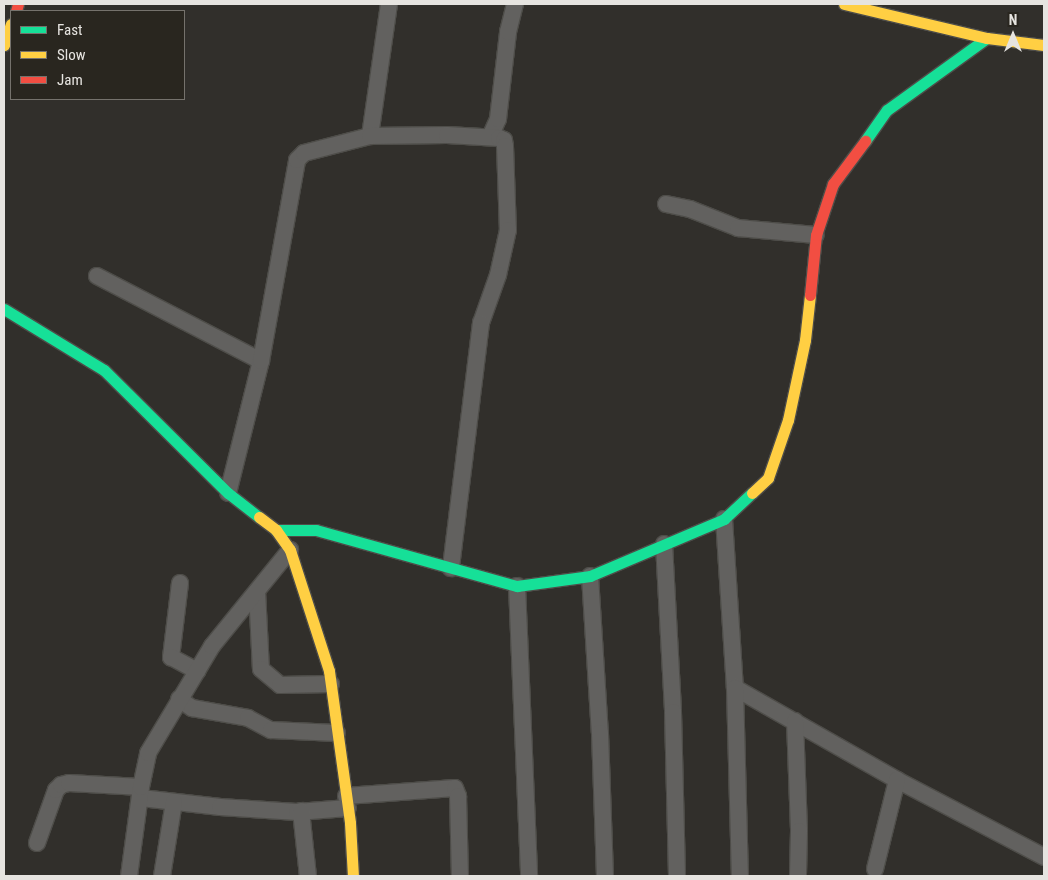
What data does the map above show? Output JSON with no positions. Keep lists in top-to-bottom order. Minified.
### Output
{"legend":["Fast","Slow","Jam"],"north":"top"}
